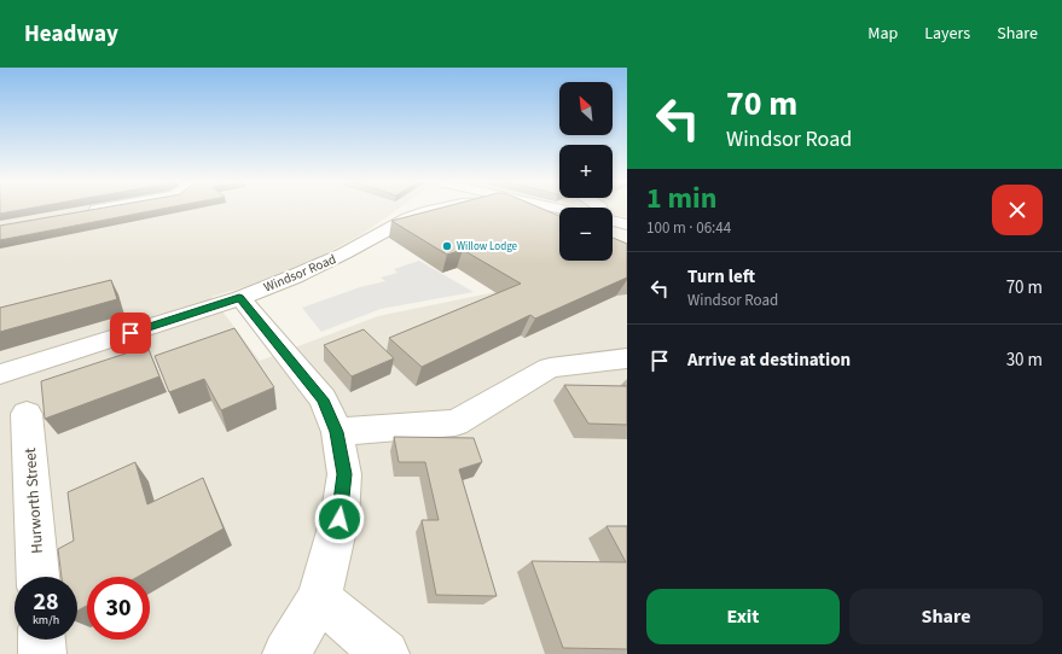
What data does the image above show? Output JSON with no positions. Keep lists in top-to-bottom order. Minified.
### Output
{"streets":{"street":["Windsor Road","Hurworth Street"]},"places":["Willow Lodge"],"north":"top left","page":{"header":"Headway","nav":["Map","Layers","Share"],"turn":["70 m","Windsor Road"],"map_buttons":["+","−"],"heading":["1 min","100 m · 06:44"],"list":[{"name":"Turn left","note":"Windsor Road","value":"70 m"},{"name":"Arrive at destination","value":"30 m"}],"speed":"28 km/h","limit":"30","buttons":["Exit","Share"]}}
